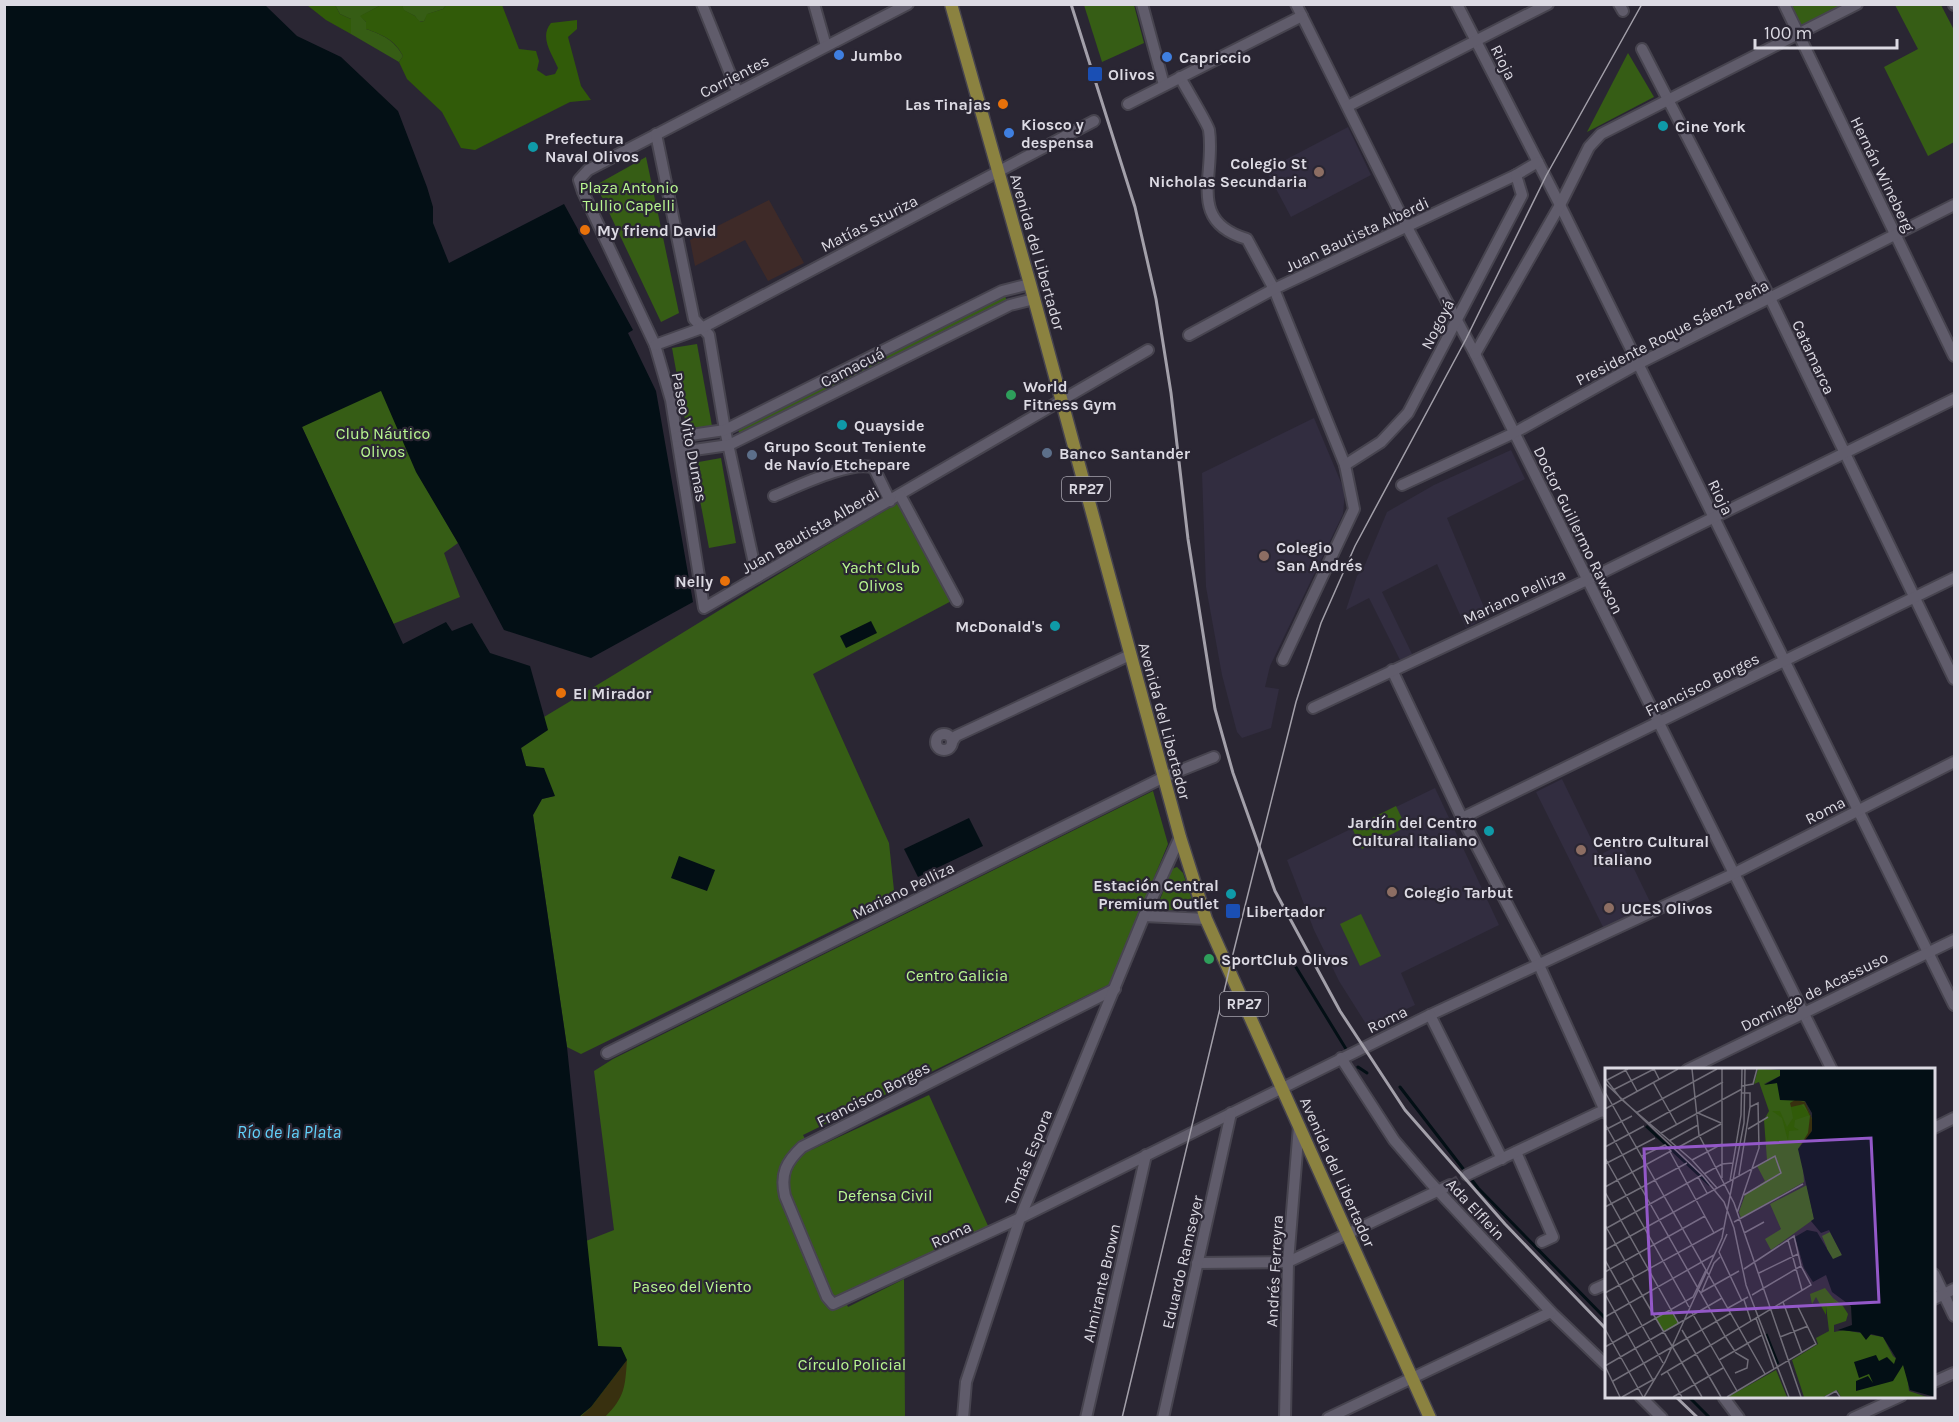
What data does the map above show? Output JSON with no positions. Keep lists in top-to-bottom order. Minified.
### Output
{"streets":{"main road":["Avenida del Libertador","RP27"],"street":["Rioja","Corrientes","Hernán Wineberg","Matías Sturiza","Juan Bautista Alberdi","Nogoyá","Presidente Roque Sáenz Peña","Catamarca","Camacuá","Paseo Vito Dumas","Doctor Guillermo Rawson","Mariano Pelliza","Francisco Borges","Roma","Domingo de Acassuso","Tomás Espora","Ada Elflein","Eduardo Ramseyer","Andrés Ferreyra","Almirante Brown"]},"crossings":[["Rioja","Juan Bautista Alberdi"],["Rioja","Presidente Roque Sáenz Peña"],["Rioja","Mariano Pelliza"],["Rioja","Francisco Borges"],["Rioja","Roma"],["Rioja","Domingo de Acassuso"],["Corrientes","Paseo Vito Dumas"],["Hernán Wineberg","Presidente Roque Sáenz Peña"],["Matías Sturiza","Avenida del Libertador"],["Matías Sturiza","Paseo Vito Dumas"],["Juan Bautista Alberdi","Avenida del Libertador"],["Juan Bautista Alberdi","Nogoyá"],["Juan Bautista Alberdi","Paseo Vito Dumas"],["Juan Bautista Alberdi","Doctor Guillermo Rawson"],["Avenida del Libertador","Camacuá"],["Avenida del Libertador","Mariano Pelliza"],["Avenida del Libertador","Roma"],["Avenida del Libertador","Tomás Espora"],["Avenida del Libertador","Andrés Ferreyra"],["Nogoyá","Doctor Guillermo Rawson"],["Presidente Roque Sáenz Peña","Catamarca"],["Presidente Roque Sáenz Peña","Doctor Guillermo Rawson"],["Catamarca","Mariano Pelliza"],["Catamarca","Francisco Borges"],["Camacuá","Paseo Vito Dumas"],["Doctor Guillermo Rawson","Mariano Pelliza"],["Doctor Guillermo Rawson","Francisco Borges"],["Doctor Guillermo Rawson","Roma"],["Doctor Guillermo Rawson","Domingo de Acassuso"],["Francisco Borges","Roma"],["Francisco Borges","Tomás Espora"],["Roma","Tomás Espora"],["Roma","Ada Elflein"],["Roma","Eduardo Ramseyer"],["Roma","Almirante Brown"]],"water":["Río de la Plata"],"parks":["Plaza Antonio Tullio Capelli","Club Náutico Olivos","Yacht Club Olivos","Centro Galicia","Defensa Civil","Paseo del Viento","Círculo Policial"],"places":{"other":["Jumbo","Capriccio","Las Tinajas","Cine York","Kiosco y despensa","Prefectura Naval Olivos","Colegio St Nicholas Secundaria","My friend David","World Fitness Gym","Quayside","Banco Santander","Grupo Scout Teniente de Navío Etchepare","Colegio San Andrés","Nelly","McDonald's","El Mirador","Jardín del Centro Cultural Italiano","Centro Cultural Italiano","Colegio Tarbut","Estación Central Premium Outlet","UCES Olivos","SportClub Olivos"],"transit":["Olivos","Libertador"]},"scale_bar":"100 m"}
